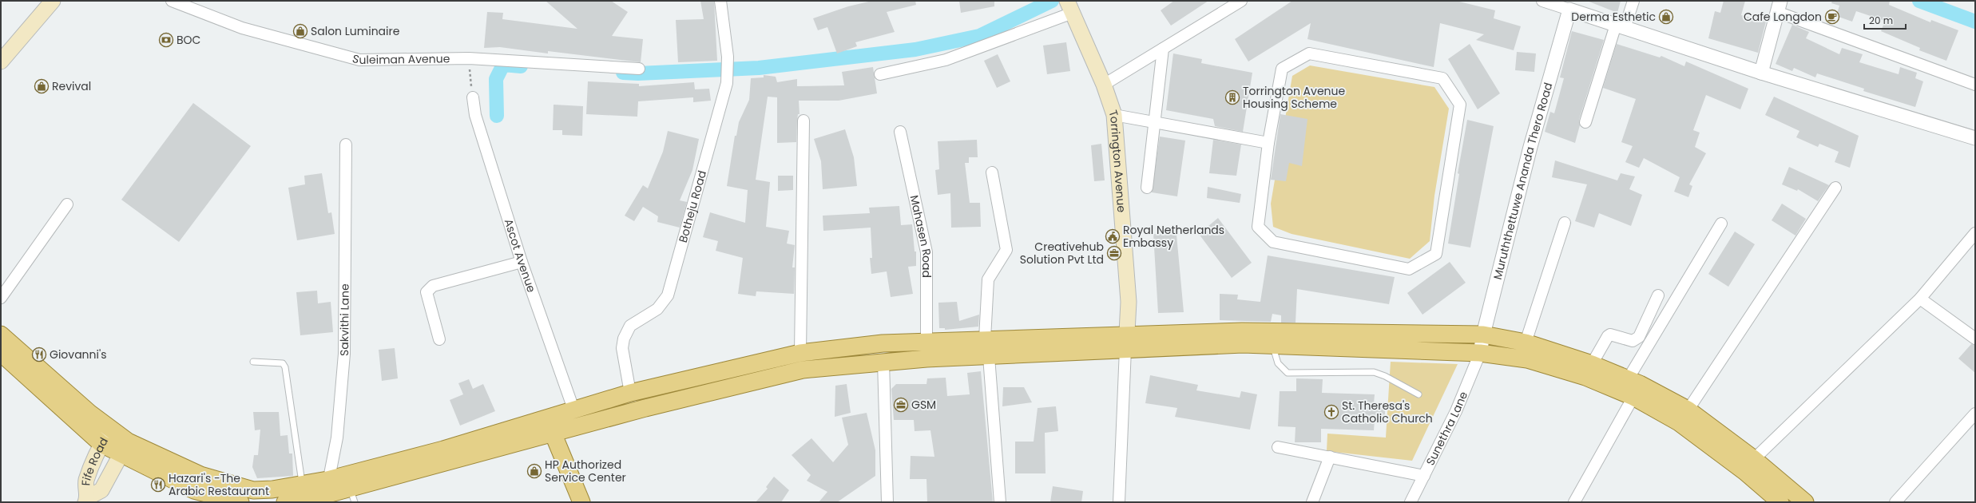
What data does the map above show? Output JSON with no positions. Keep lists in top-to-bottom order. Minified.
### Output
{"streets":{"main road":["Torrington Avenue","Fife Road"],"street":["Suleiman Avenue","Muruththettuwe Ananda Thero Road","Botheju Road","Mahasen Road","Ascot Avenue","Sakvithi Lane","Sunethra Lane"]},"crossings":[["Muruththettuwe Ananda Thero Road","Sunethra Lane"]],"places":{"shop":["Derma Esthetic","Salon Luminaire","Revival","HP Authorized Service Center"],"cafe":["Cafe Longdon"],"bank":["BOC"],"building":["Torrington Avenue Housing Scheme"],"public building":["Royal Netherlands Embassy"],"office":["Creativehub Solution Pvt Ltd","GSM"],"restaurant":["Giovanni's","Hazari's -The Arabic Restaurant"],"church":["St. Theresa's Catholic Church"]},"scale_bar":"20 m"}
